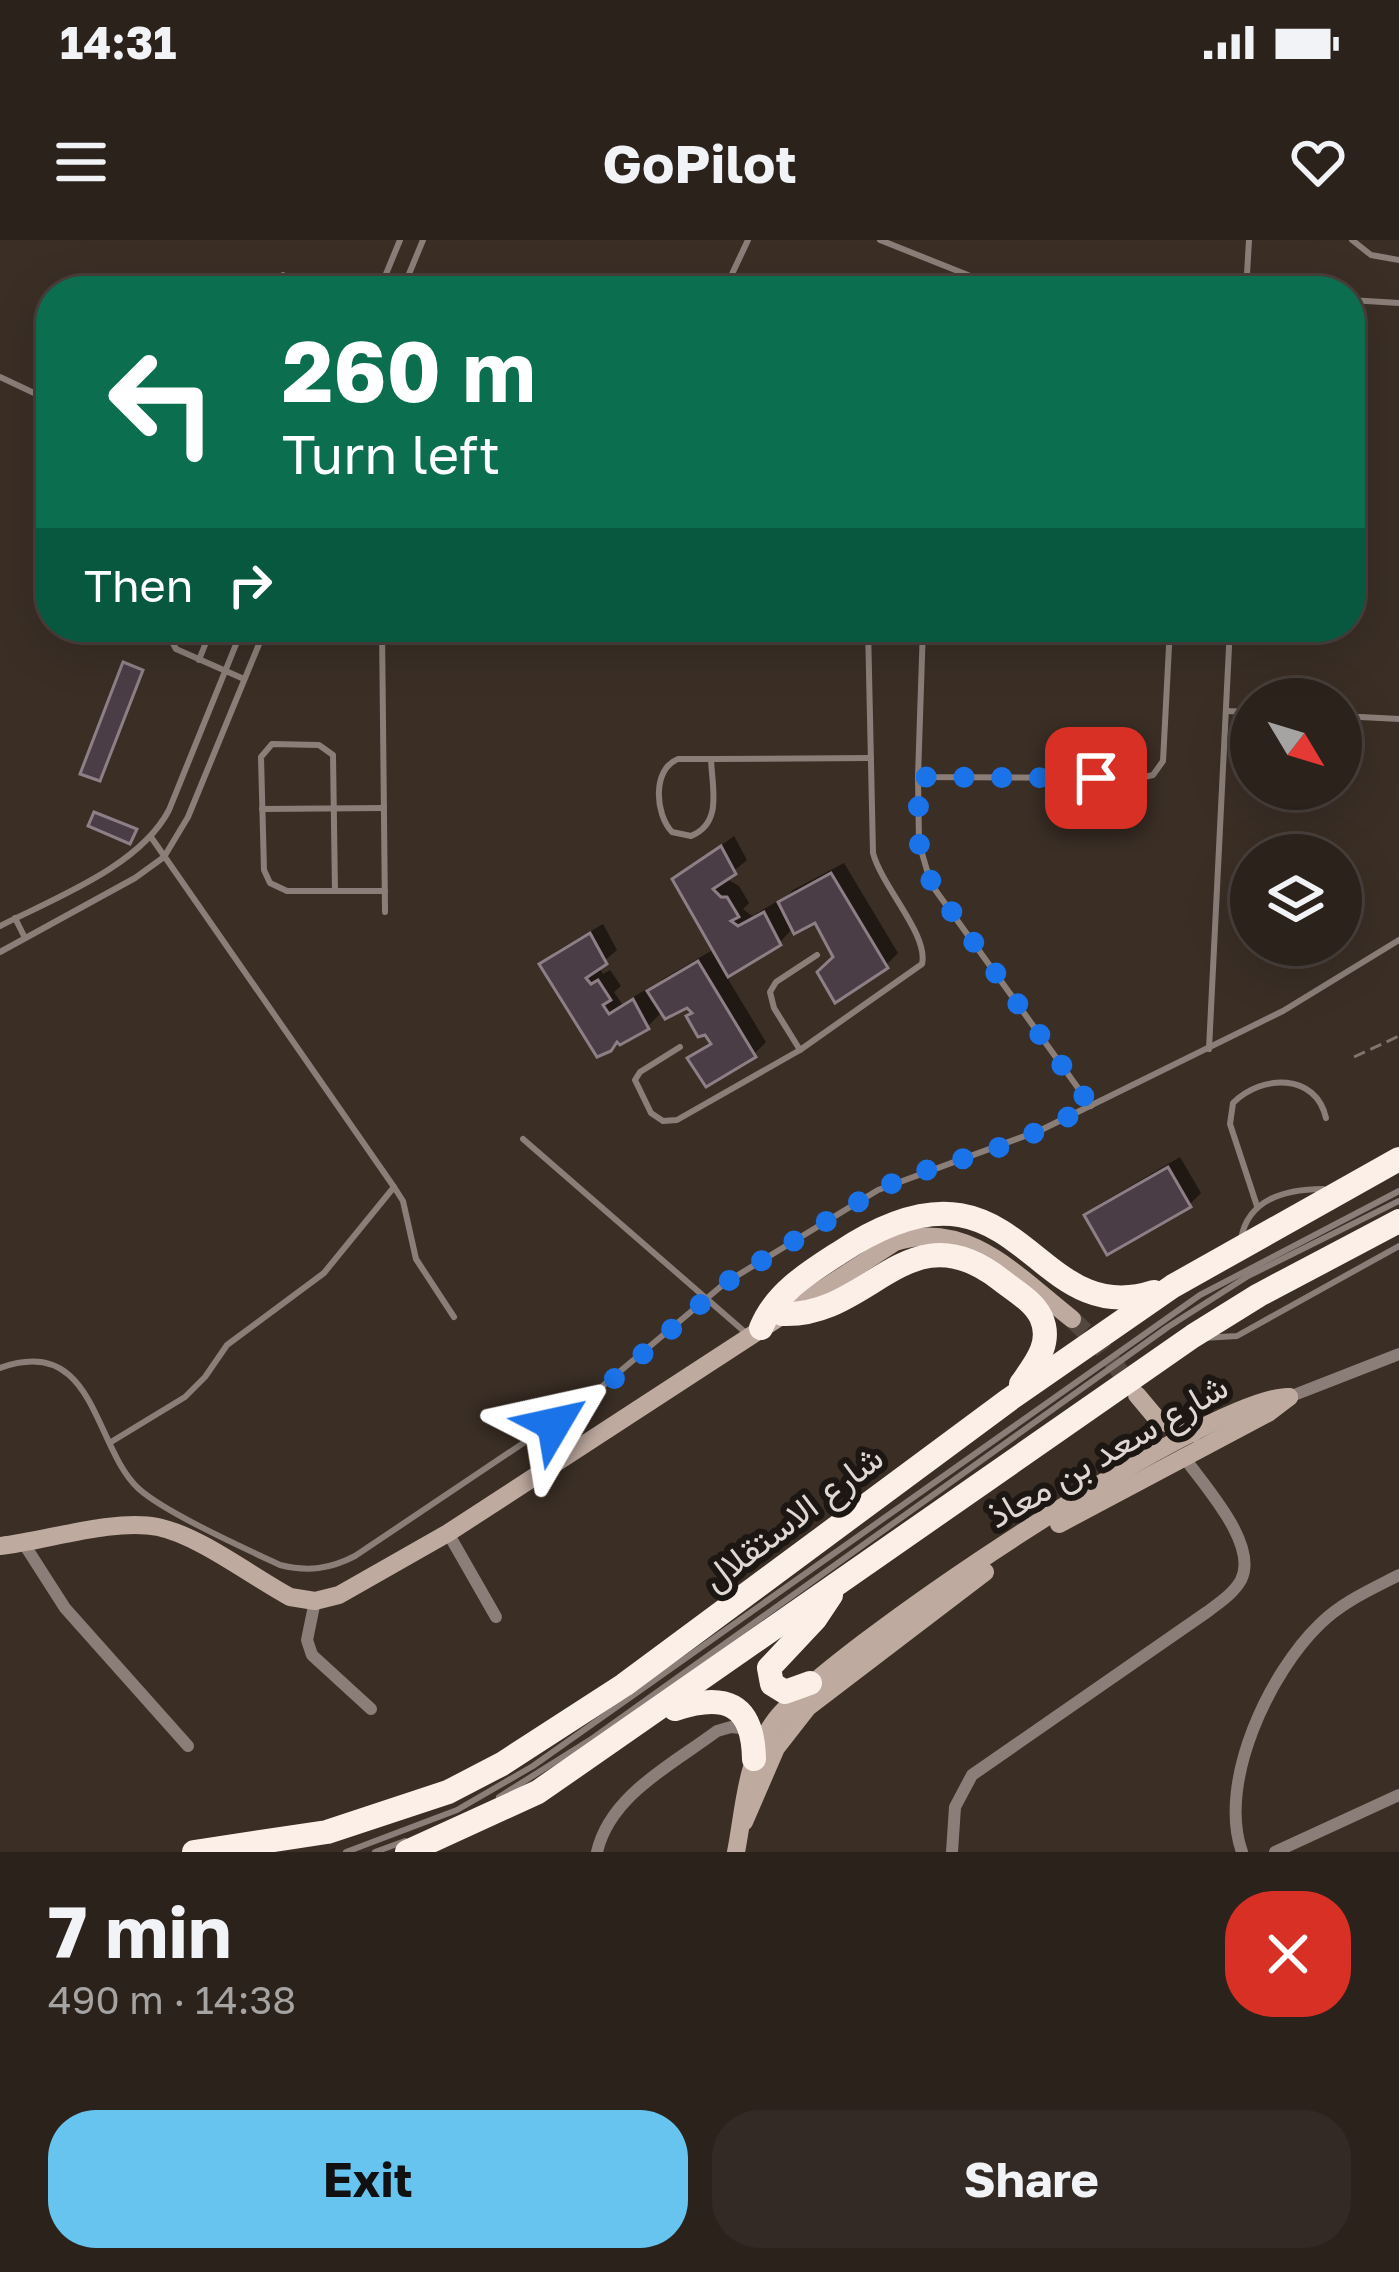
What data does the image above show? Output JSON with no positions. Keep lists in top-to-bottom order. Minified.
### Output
{"streets":{"highway":["شارع الاستقلال"],"street":["شارع سعد بن معاذ"]},"north":"bottom right","page":{"status":"14:31","header":"GoPilot","turn":["260 m","Turn left"],"then":"Then","heading":["7 min","490 m · 14:38"],"buttons":["Exit","Share"]}}
